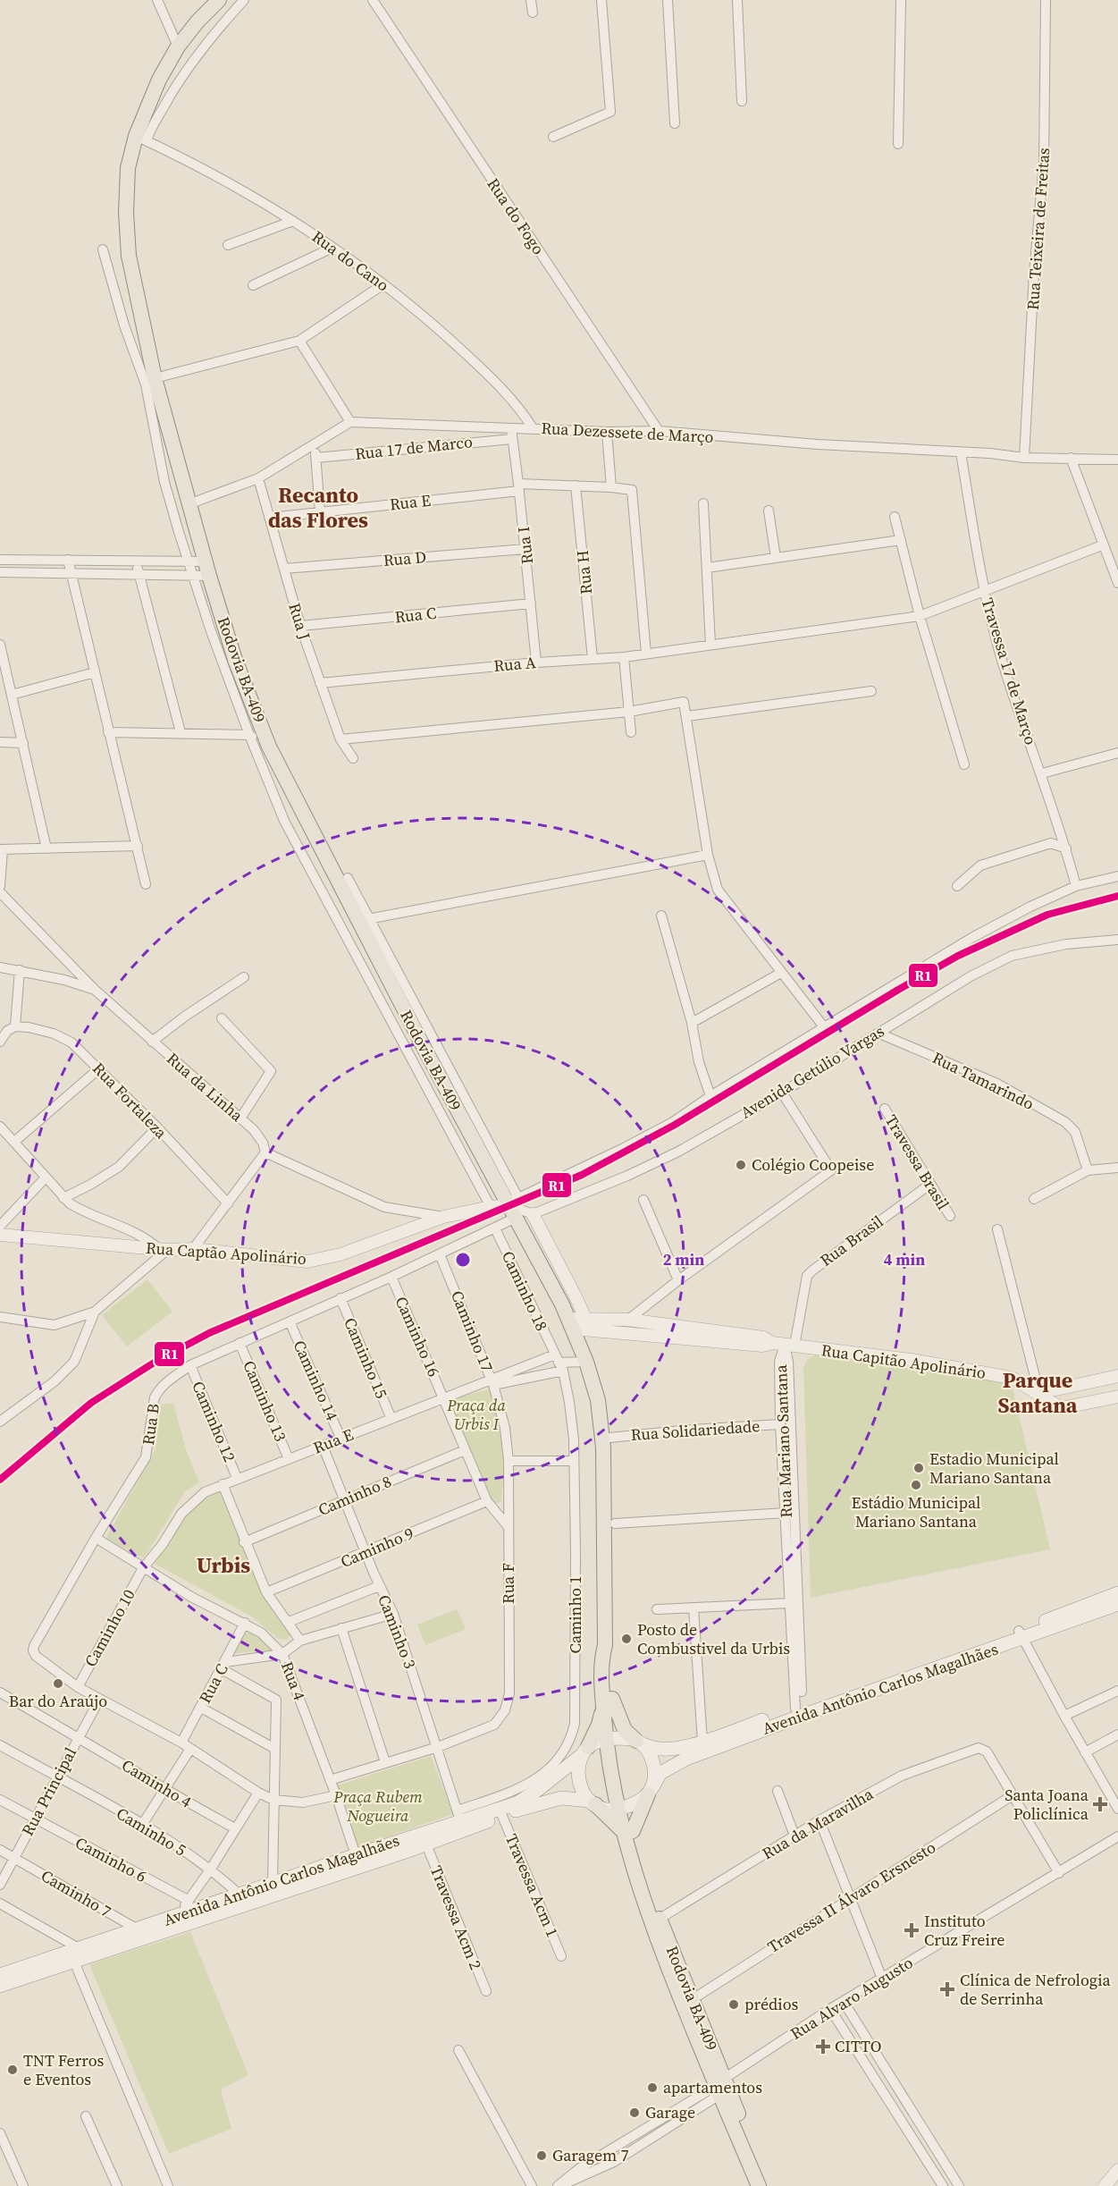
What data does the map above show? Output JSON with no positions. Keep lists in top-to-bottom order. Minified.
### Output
{"streets":{"main road":["Rodovia BA-409","Avenida Antônio Carlos Magalhães"],"street":["Rua do Fogo","Rua Teixeira de Freitas","Rua do Cano","Rua Dezessete de Março","Rua 17 de Marco","Rua E","Rua I","Rua D","Rua H","Rua C","Rua J","Rua A","Travessa 17 de Março","Avenida Getúlio Vargas","Rua Tamarindo","Rua da Linha","Rua Fortaleza","Travessa Brasil","Rua Brasil","Rua Captão Apolinário","Caminho 18","Caminho 17","Caminho 16","Caminho 15","Rua Capitão Apolinário","Caminho 14","Caminho 13","Caminho 12","Rua B","Rua Solidariedade","Rua Mariano Santana","Caminho 8","Caminho 9","Rua F","Caminho 1","Caminho 10","Caminho 3","Rua 4","Caminho 4","Rua Principal","Rua da Maravilha","Caminho 5","Caminho 6","Travessa Acm 1","Caminho 7","Travessa II Álvaro Ersnesto","Travessa Acm 2","Rua Alvaro Augusto"]},"crossings":[["Rua do Fogo","Rua Dezessete de Março"],["Rua Teixeira de Freitas","Rua Dezessete de Março"],["Rua do Cano","Rua Dezessete de Março"],["Rua do Cano","Rodovia BA-409"],["Rua Dezessete de Março","Rua 17 de Marco"],["Rua Dezessete de Março","Rua I"],["Rua Dezessete de Março","Travessa 17 de Março"],["Rua 17 de Marco","Rua I"],["Rua E","Rua I"],["Rua E","Rua H"],["Rua E","Rua J"],["Rua E","Rua A"],["Rua E","Rodovia BA-409"],["Rua E","Caminho 18"],["Rua E","Caminho 17"],["Rua E","Caminho 16"],["Rua E","Caminho 15"],["Rua E","Caminho 14"],["Rua E","Caminho 13"],["Rua E","Caminho 12"],["Rua E","Rua F"],["Rua E","Caminho 1"],["Rua E","Caminho 10"],["Rua E","Caminho 3"],["Rua E","Rua 4"],["Rua I","Rua D"],["Rua I","Rua C"],["Rua I","Rua A"],["Rua D","Rua J"],["Rua H","Rua A"],["Rua C","Rua J"],["Rua C","Rua B"],["Rua C","Rua 4"],["Rua J","Rua A"],["Rua A","Travessa 17 de Março"],["Rodovia BA-409","Avenida Getúlio Vargas"],["Rodovia BA-409","Rua Captão Apolinário"],["Rodovia BA-409","Rua Capitão Apolinário"],["Rodovia BA-409","Rua B"],["Rodovia BA-409","Avenida Antônio Carlos Magalhães"],["Rodovia BA-409","Rua da Maravilha"],["Rodovia BA-409","Travessa II Álvaro Ersnesto"],["Rodovia BA-409","Rua Alvaro Augusto"],["Travessa 17 de Março","Avenida Getúlio Vargas"],["Avenida Getúlio Vargas","Rua Tamarindo"],["Avenida Getúlio Vargas","Rua Captão Apolinário"],["Avenida Getúlio Vargas","Rua B"],["Travessa Brasil","Rua Brasil"],["Rua Brasil","Rua Capitão Apolinário"],["Rua Brasil","Rua Mariano Santana"],["Rua Captão Apolinário","Rua B"],["Caminho 18","Rua B"],["Caminho 18","Caminho 1"],["Caminho 17","Rua B"],["Caminho 17","Rua F"],["Caminho 16","Rua B"],["Caminho 15","Rua B"],["Rua Capitão Apolinário","Rua Mariano Santana"],["Caminho 14","Rua B"],["Caminho 13","Rua B"],["Caminho 12","Rua B"],["Rua B","Caminho 10"],["Rua B","Rua 4"],["Rua B","Rua Principal"],["Rua Solidariedade","Rua Mariano Santana"],["Rua Mariano Santana","Avenida Antônio Carlos Magalhães"],["Caminho 8","Caminho 3"],["Caminho 9","Caminho 3"],["Rua F","Caminho 3"],["Caminho 1","Caminho 3"],["Caminho 1","Avenida Antônio Carlos Magalhães"],["Caminho 10","Rua 4"],["Caminho 3","Avenida Antônio Carlos Magalhães"],["Rua 4","Avenida Antônio Carlos Magalhães"],["Avenida Antônio Carlos Magalhães","Caminho 5"],["Avenida Antônio Carlos Magalhães","Travessa Acm 1"],["Avenida Antônio Carlos Magalhães","Caminho 7"],["Avenida Antônio Carlos Magalhães","Travessa Acm 2"],["Caminho 4","Rua Principal"],["Rua Principal","Caminho 5"],["Rua Principal","Caminho 6"],["Rua Principal","Caminho 7"],["Rua da Maravilha","Travessa II Álvaro Ersnesto"]],"districts":["Recanto das Flores","Parque Santana","Urbis"],"parks":["Praça da Urbis I","Praça Rubem Nogueira"],"places":{"other":["Colégio Coopeise","Estadio Municipal Mariano Santana","Estádio Municipal Mariano Santana","Posto de Combustivel da Urbis","Bar do Araújo","prédios","TNT Ferros e Eventos","apartamentos","Garage","Garagem 7"],"health":["Santa Joana Policlínica","Instituto Cruz Freire","Clínica de Nefrologia de Serrinha","CITTO"]},"lines":["transit line R1"],"rings":["2 min","4 min"]}
